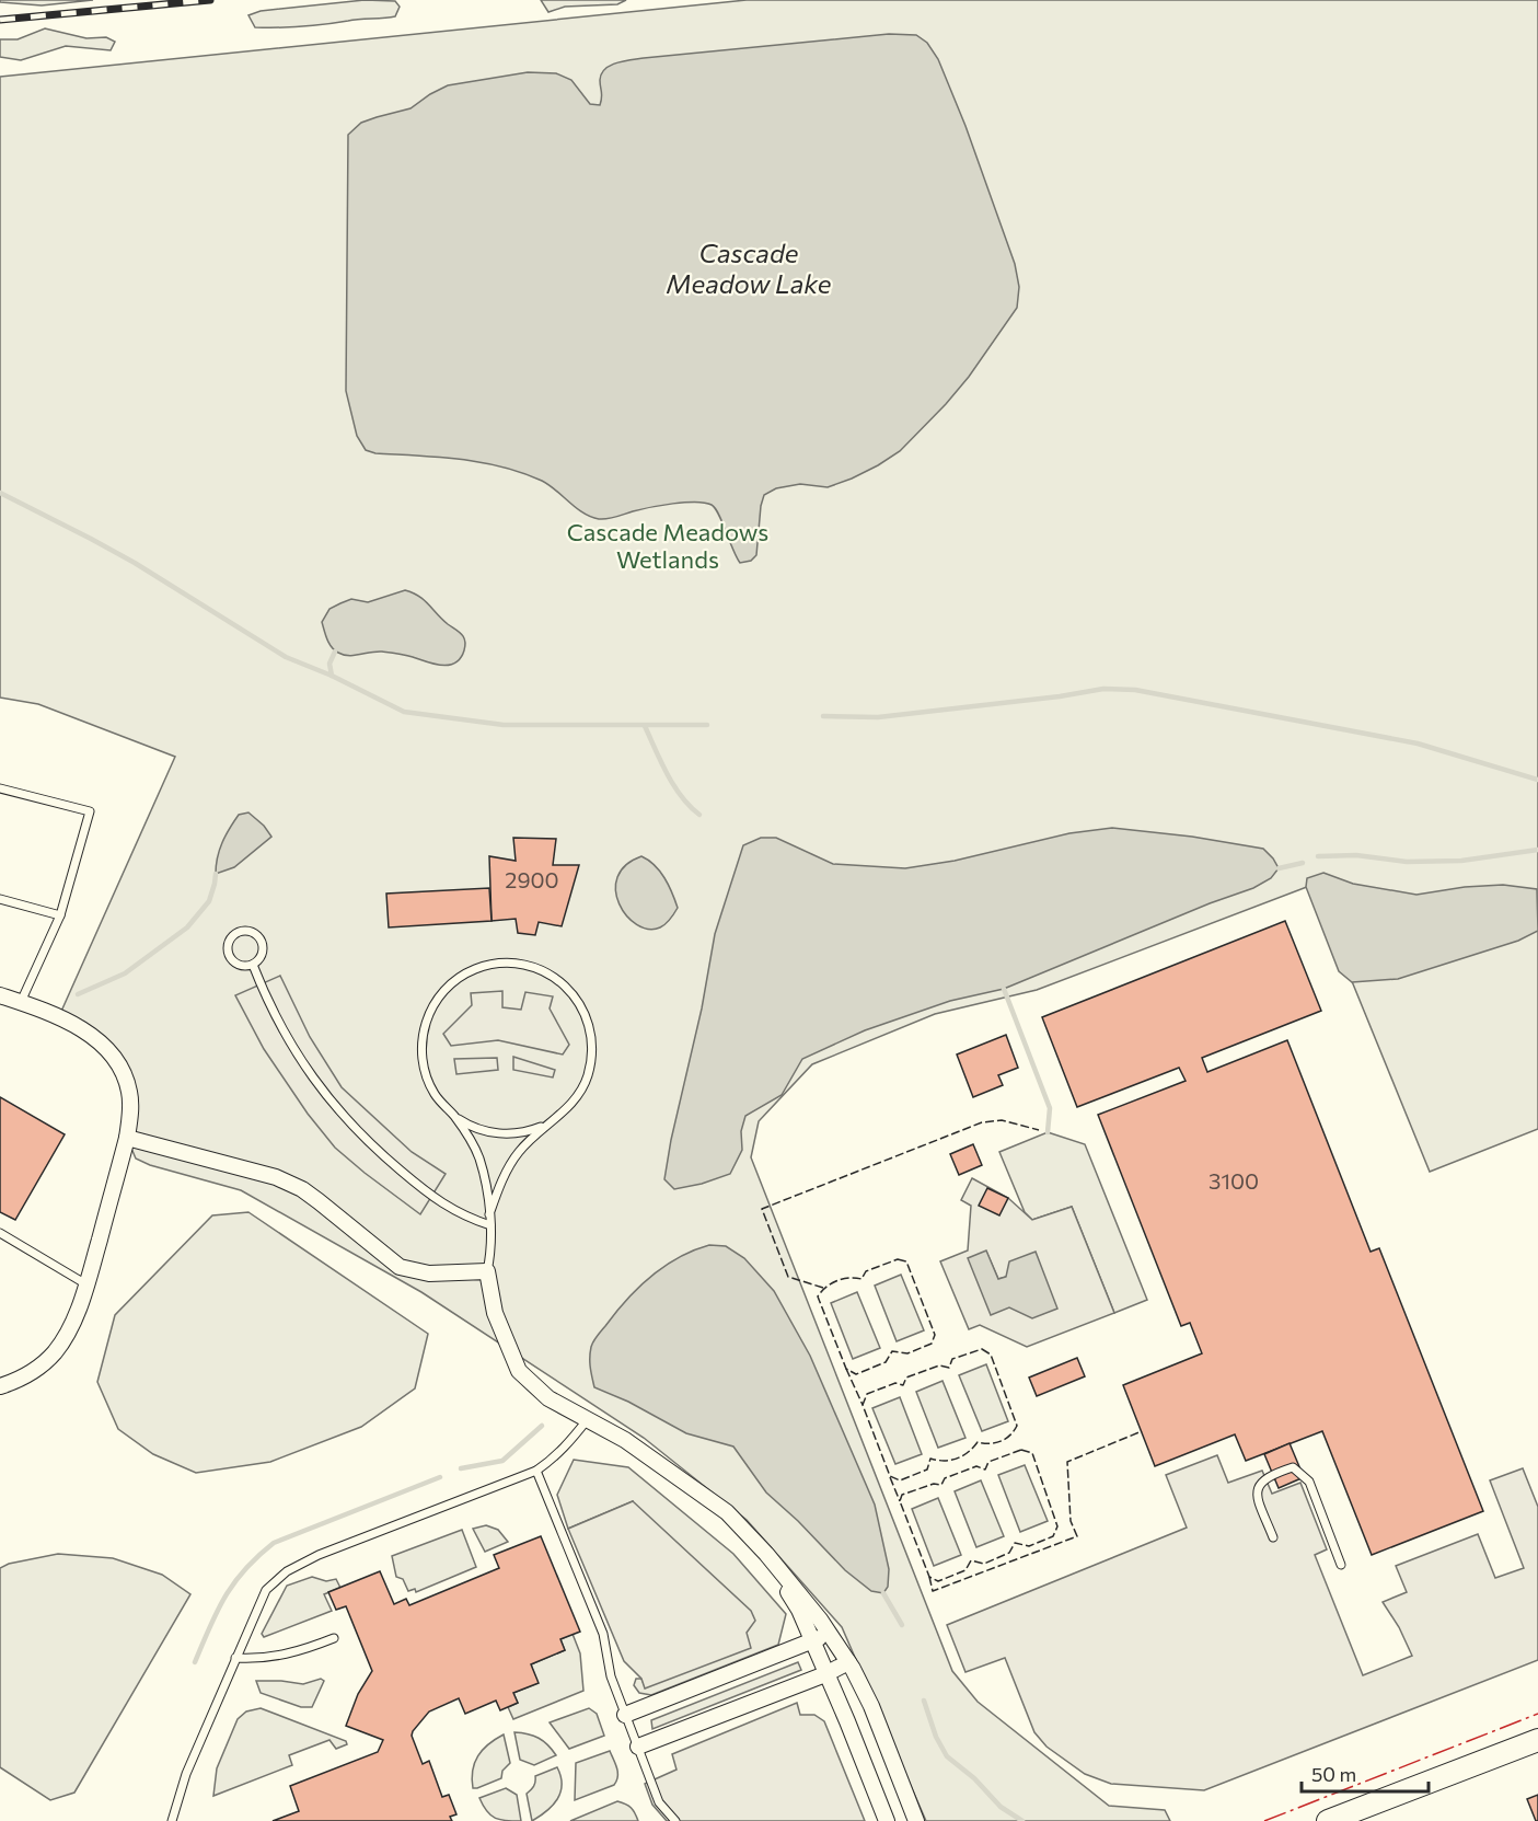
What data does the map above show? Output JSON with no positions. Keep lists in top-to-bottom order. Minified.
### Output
{"water":["Cascade Meadow Lake"],"parks":["Cascade Meadows Wetlands"],"house_numbers":["2900","3100"],"scale_bar":"50 m"}
